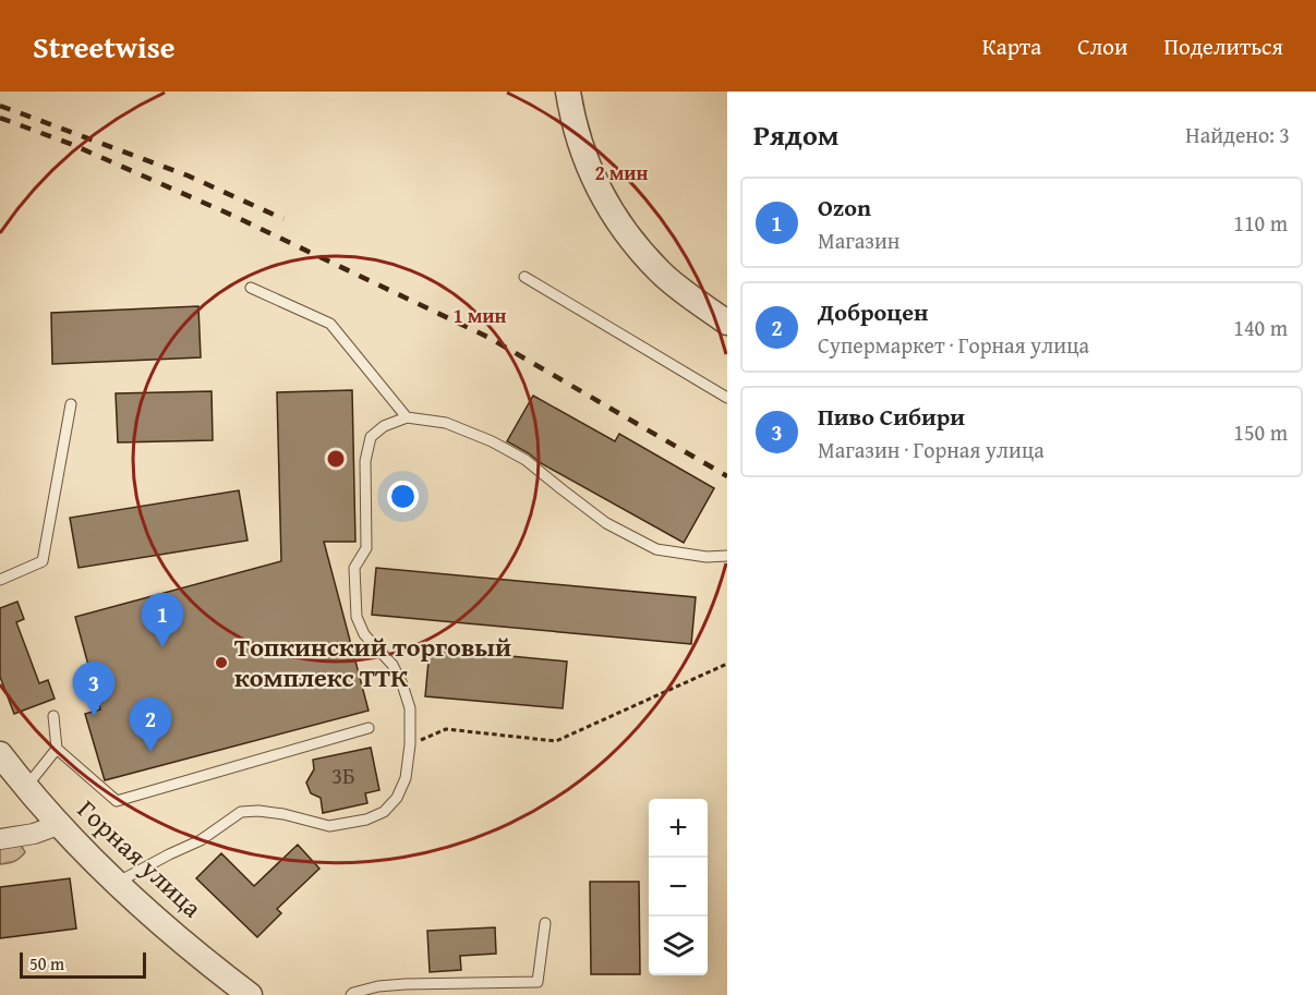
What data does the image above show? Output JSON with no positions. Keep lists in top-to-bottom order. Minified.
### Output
{"streets":{"street":["Горная улица"]},"places":["Топкинский торговый комплекс ТТК"],"house_numbers":["3Б"],"scale_bar":"50 m","page":{"header":"Streetwise","nav":["Карта","Слои","Поделиться"],"heading":["Рядом","Найдено: 3"],"list":[{"mark":"1","name":"Ozon","note":"Магазин","value":"110 m"},{"mark":"2","name":"Доброцен","note":"Супермаркет · Горная улица","value":"140 m"},{"mark":"3","name":"Пиво Сибири","note":"Магазин · Горная улица","value":"150 m"}],"pins":["1","3","2"],"map_buttons":["+","−"],"scale":"50 m"},"rings":["2 мин","1 мин"]}
